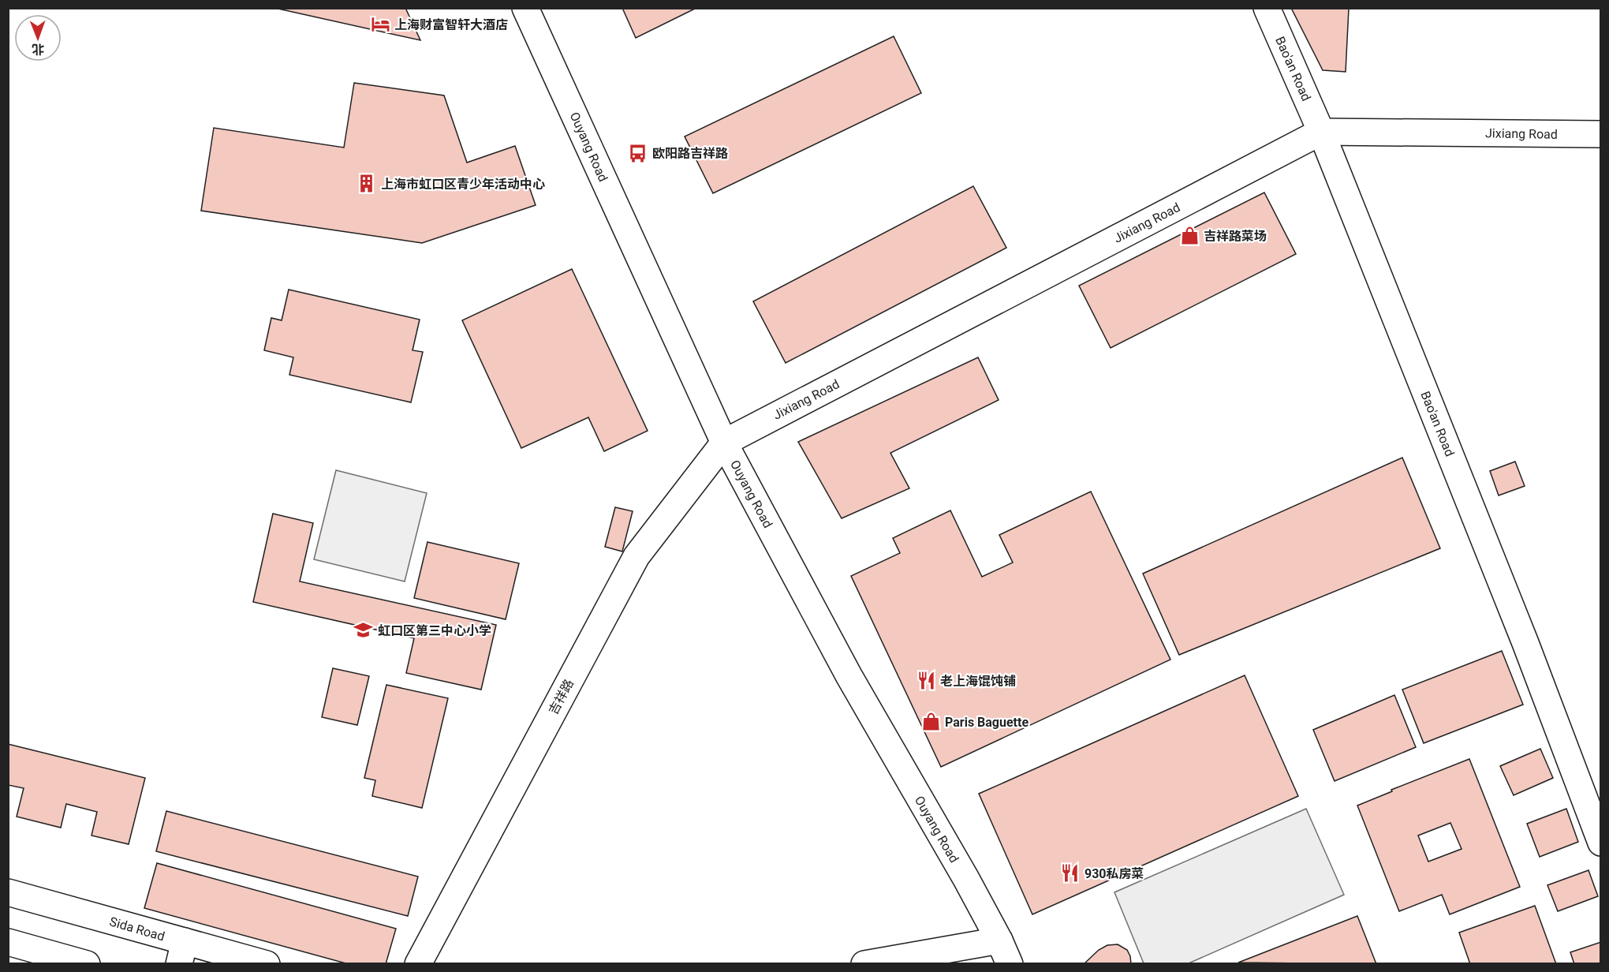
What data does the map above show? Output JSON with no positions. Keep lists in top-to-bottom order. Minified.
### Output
{"streets":{"street":["Bao'an Road","Jixiang Road","Ouyang Road","吉祥路","Sida Road"]},"crossings":[["Bao'an Road","Jixiang Road"],["Jixiang Road","Ouyang Road"],["Jixiang Road","吉祥路"],["Ouyang Road","吉祥路"]],"places":{"hotel":["上海财富智轩大酒店"],"bus stop":["欧阳路吉祥路"],"building":["上海市虹口区青少年活动中心"],"shop":["吉祥路菜场","Paris Baguette"],"school or university":["虹口区第三中心小学"],"restaurant":["老上海馄饨铺","930私房菜"]},"north":"bottom"}
